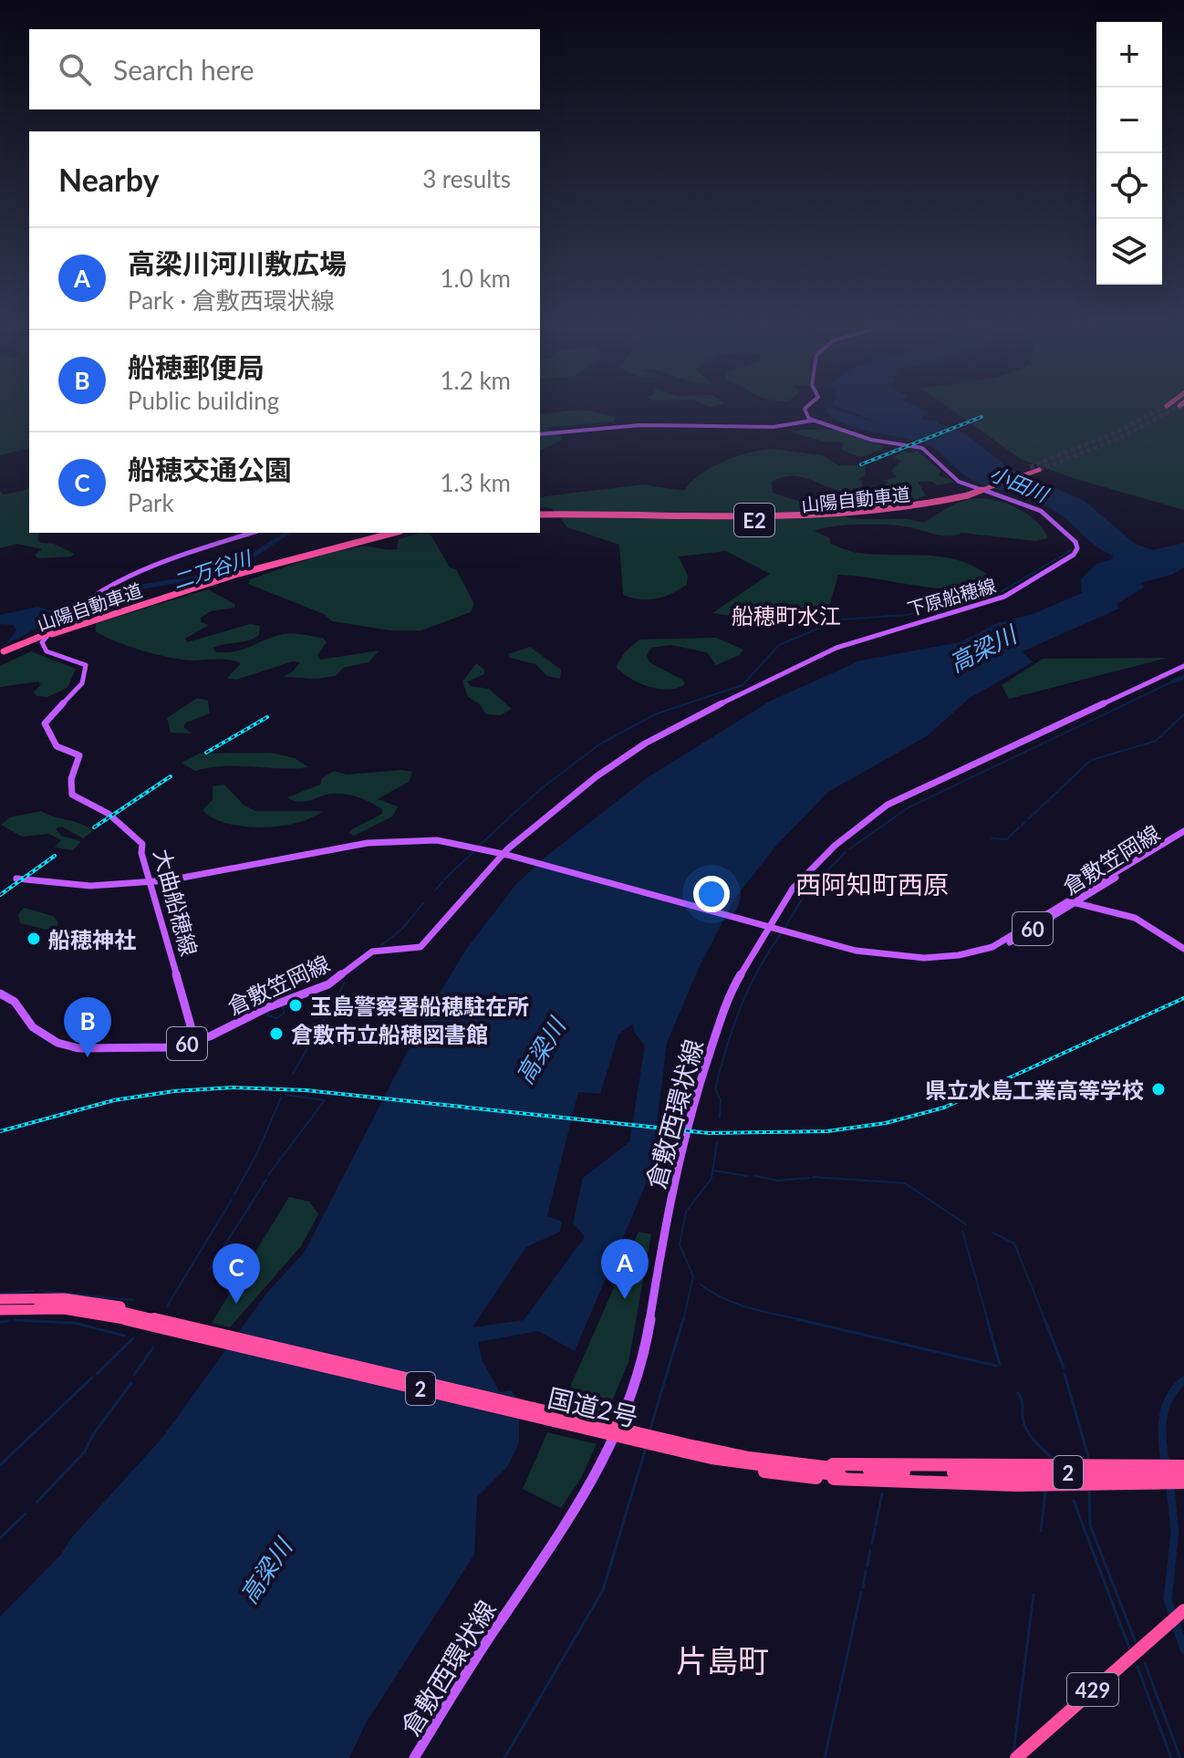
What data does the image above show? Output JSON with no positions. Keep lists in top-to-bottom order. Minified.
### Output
{"streets":{"highway":["山陽自動車道","E2","2","国道2号","429"],"main road":["下原船穂線","倉敷笠岡線","大曲船穂線","60","倉敷西環状線"]},"crossings":[["下原船穂線","倉敷笠岡線"],["倉敷笠岡線","大曲船穂線"],["倉敷笠岡線","倉敷西環状線"],["2","国道2号"]],"districts":["船穂町水江","西阿知町西原","片島町"],"water":["小田川","二万谷川","高梁川"],"places":["船穂神社","玉島警察署船穂駐在所","倉敷市立船穂図書館","県立水島工業高等学校"],"page":{"map_buttons":["+","−"],"search":"Search here","heading":["Nearby","3 results"],"list":[{"mark":"A","name":"高梁川河川敷広場","note":"Park · 倉敷西環状線","value":"1.0 km"},{"mark":"B","name":"船穂郵便局","note":"Public building","value":"1.2 km"},{"mark":"C","name":"船穂交通公園","note":"Park","value":"1.3 km"}],"pins":["B","A","C"]}}
